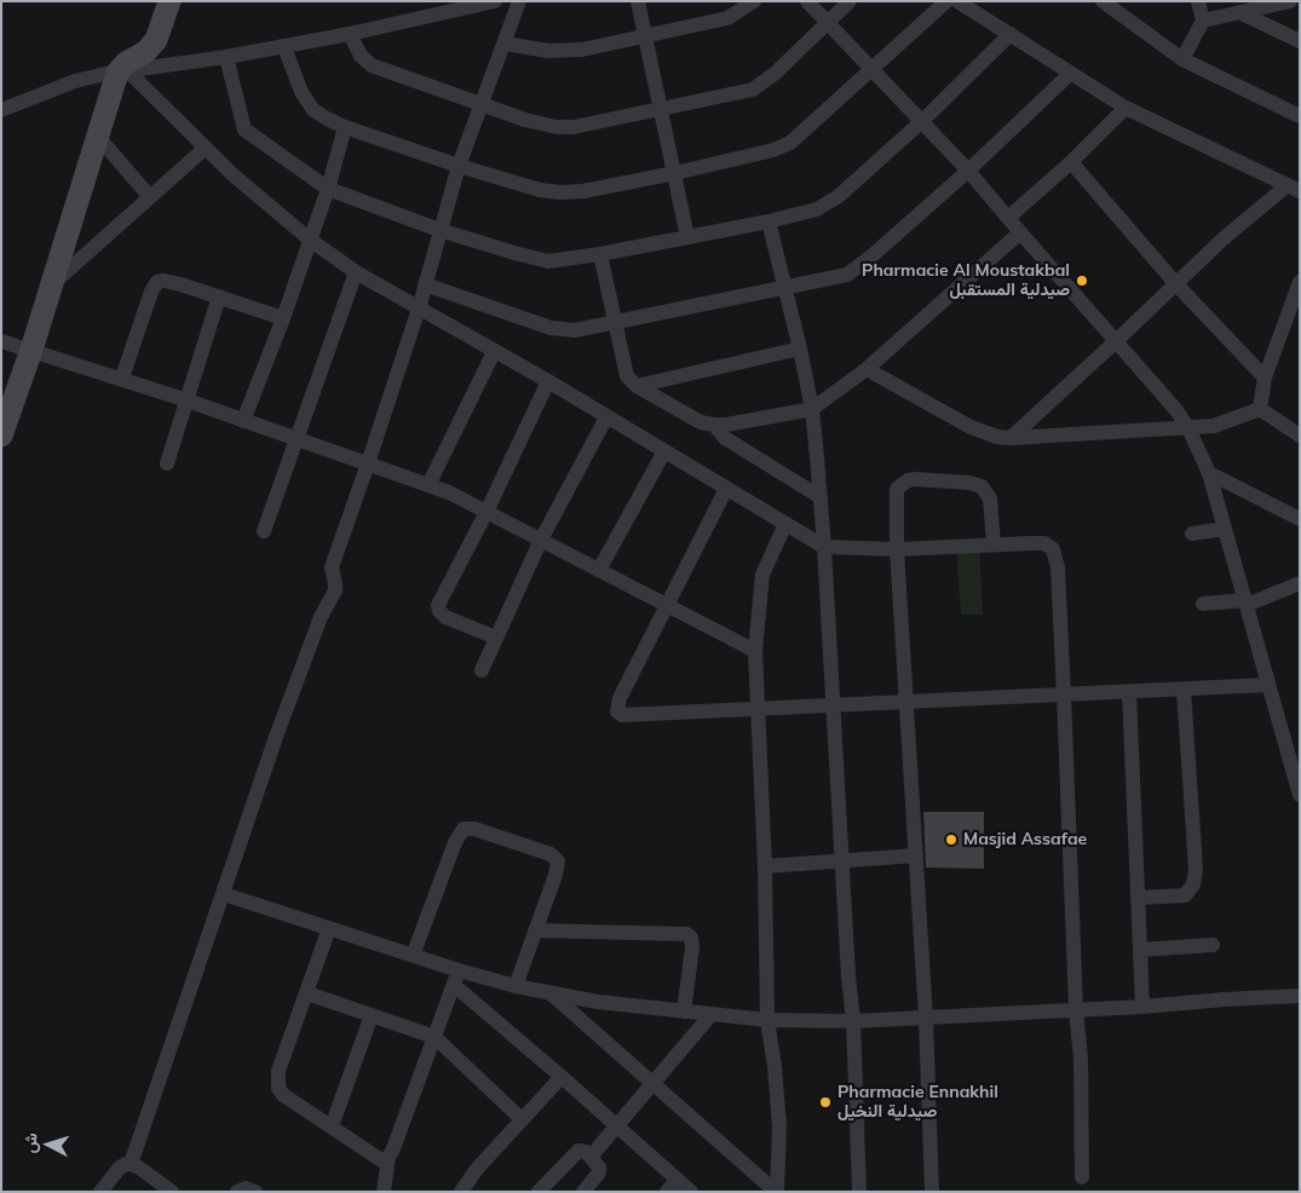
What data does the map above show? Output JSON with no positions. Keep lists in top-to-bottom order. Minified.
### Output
{"places":["Pharmacie Al Moustakbal صيدلية المستقبل","Masjid Assafae","Pharmacie Ennakhil صيدلية النخيل"],"north":"left"}
